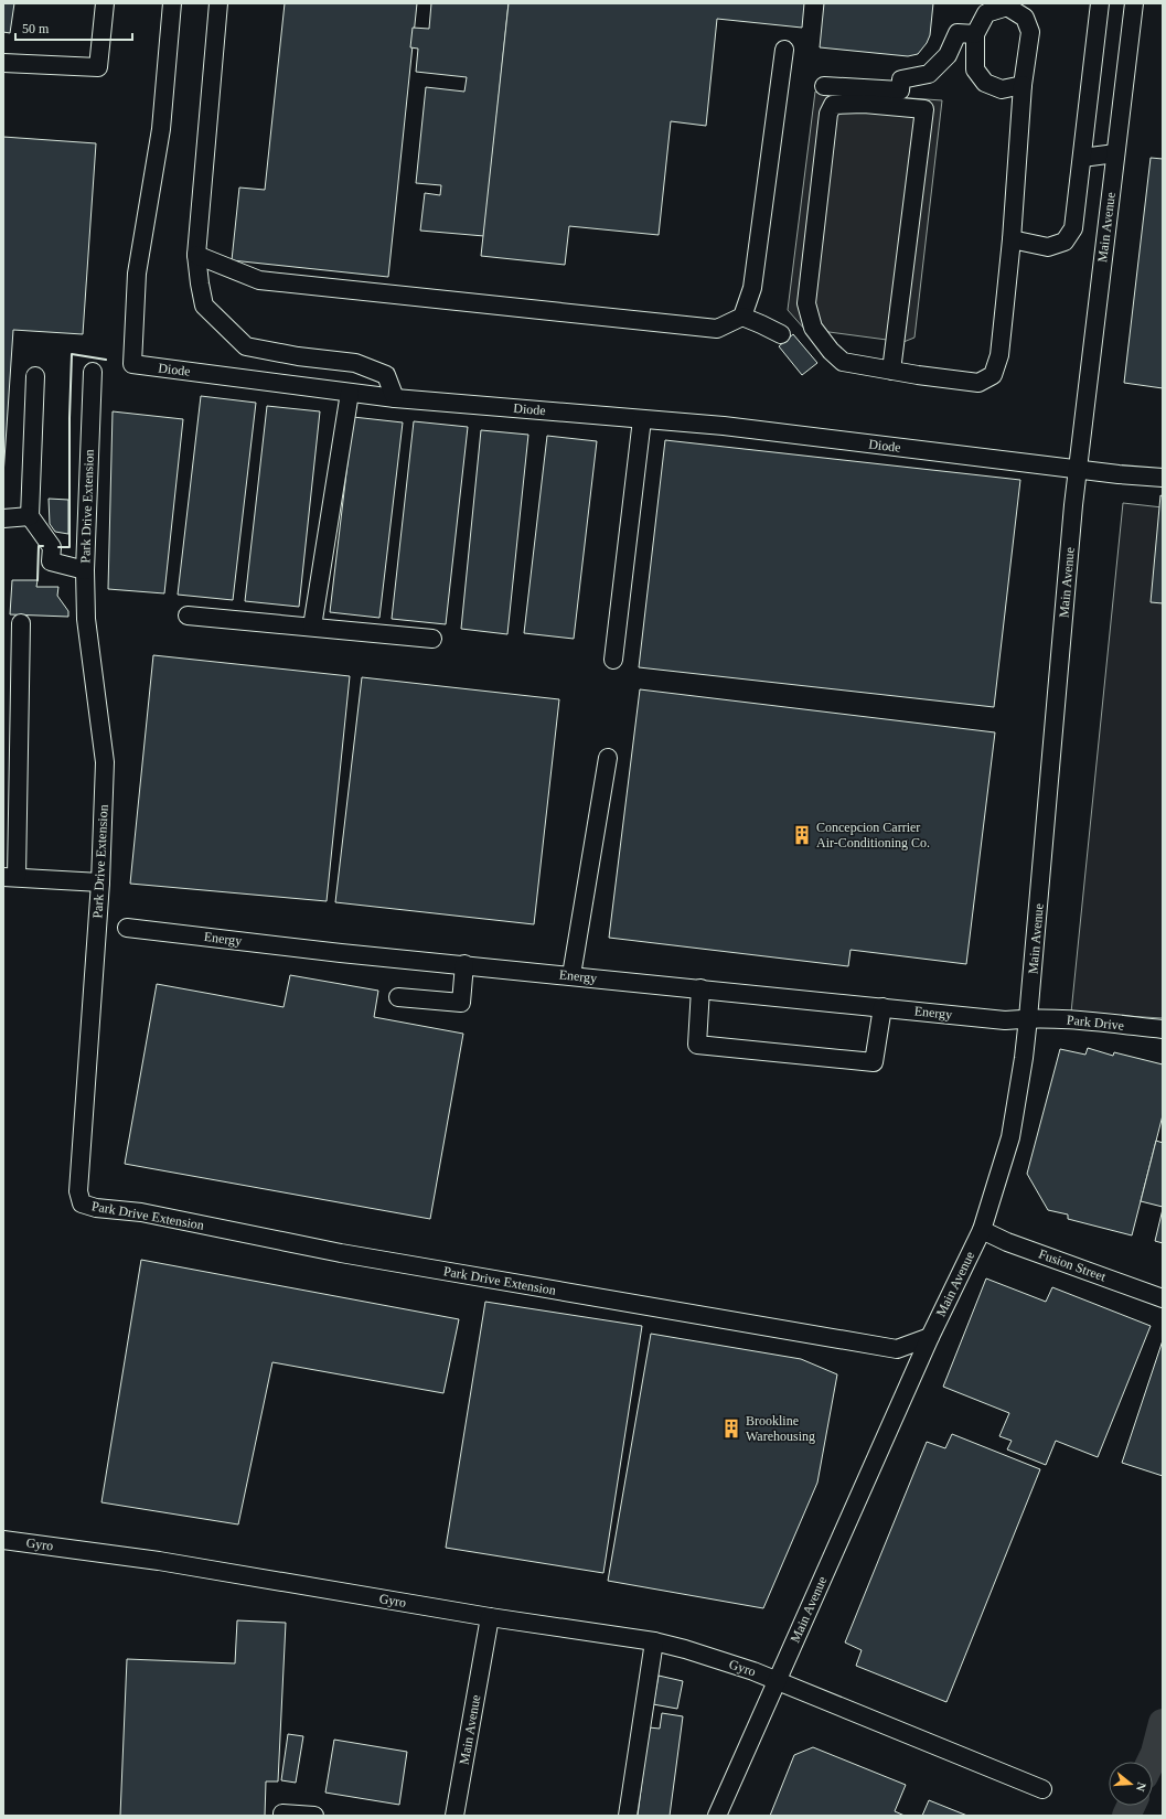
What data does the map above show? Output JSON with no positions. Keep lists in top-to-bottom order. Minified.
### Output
{"streets":{"street":["Main Avenue","Diode","Park Drive Extension","Energy","Park Drive","Fusion Street","Gyro"]},"crossings":[["Main Avenue","Diode"],["Main Avenue","Park Drive Extension"],["Main Avenue","Energy"],["Main Avenue","Park Drive"],["Main Avenue","Fusion Street"],["Main Avenue","Gyro"],["Energy","Park Drive"]],"places":{"building":["Concepcion Carrier Air-Conditioning Co.","Brookline Warehousing"]},"scale_bar":"50 m","north":"right"}
